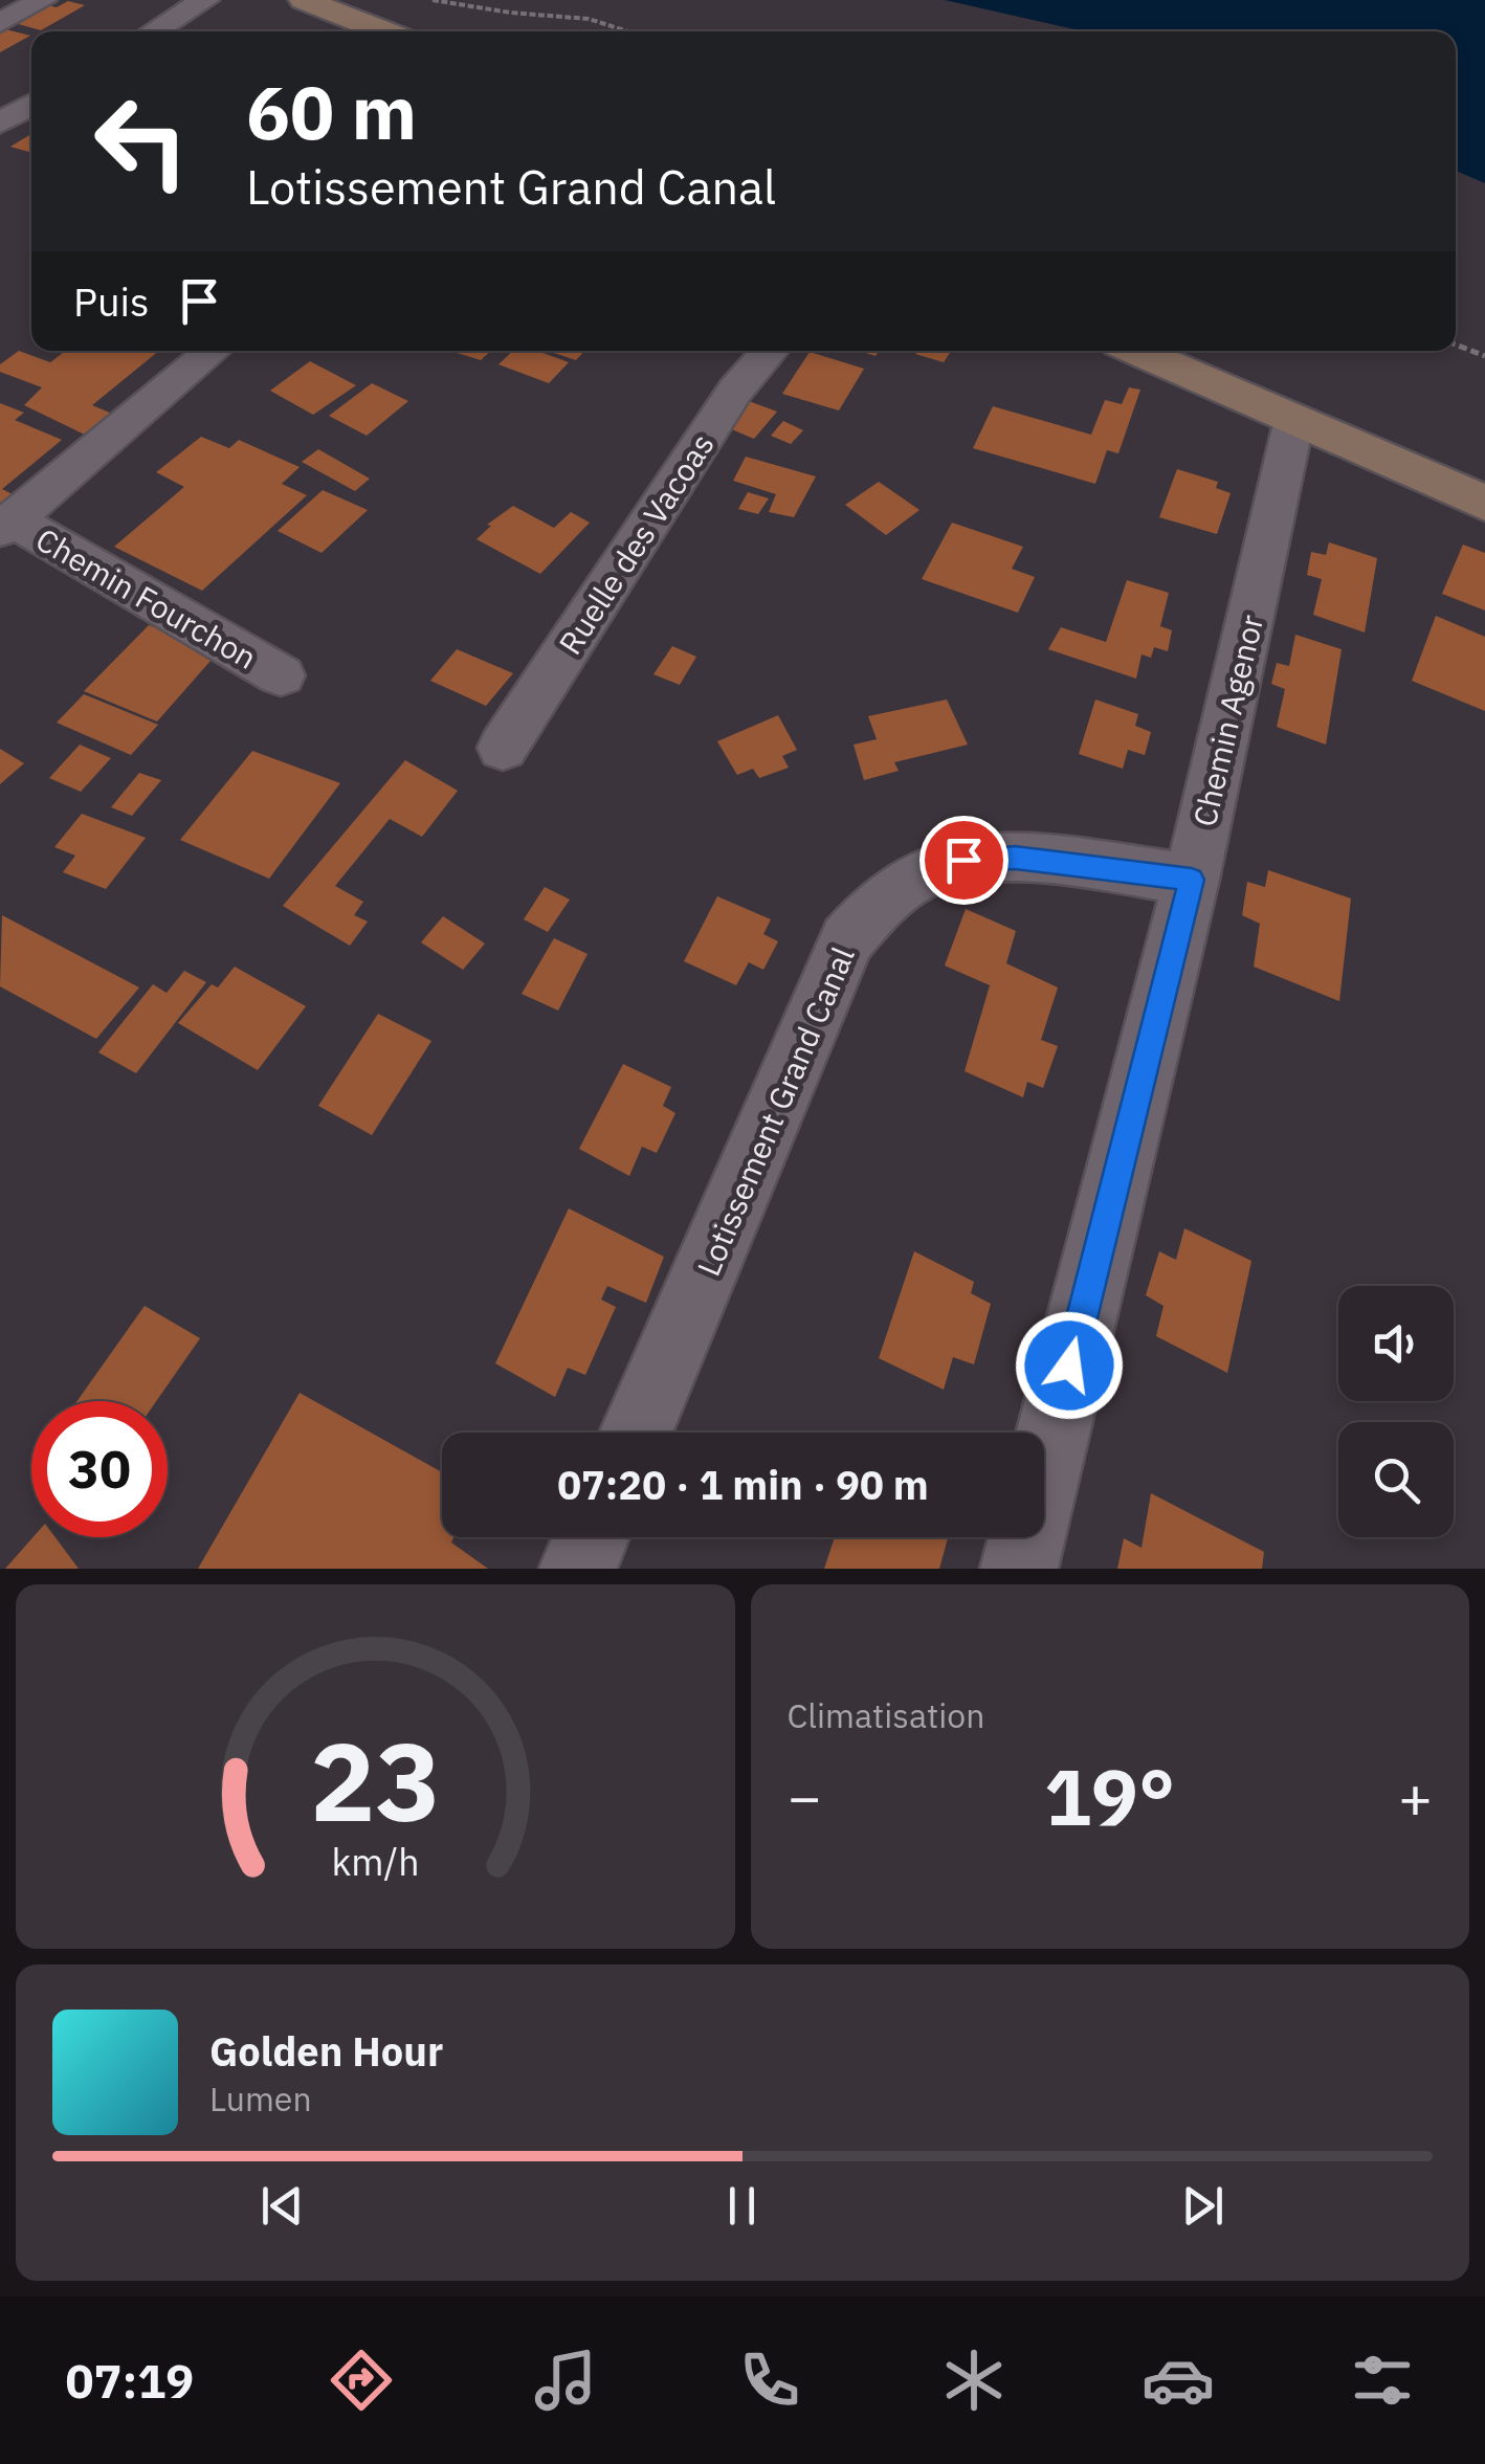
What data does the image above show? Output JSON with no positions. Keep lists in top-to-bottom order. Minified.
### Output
{"streets":{"street":["Ruelle des Vacoas","Chemin Fourchon","Chemin Agenor","Lotissement Grand Canal"]},"crossings":[["Chemin Agenor","Lotissement Grand Canal"]],"page":{"turn":["60 m","Lotissement Grand Canal"],"then":"Puis","limit":"30","trip":"07:20 · 1 min · 90 m","tile":"Climatisation","heat":["−","19°","+"],"song":["Golden Hour","Lumen"],"tabs":"07:19","gauge":["23","km/h"]}}
